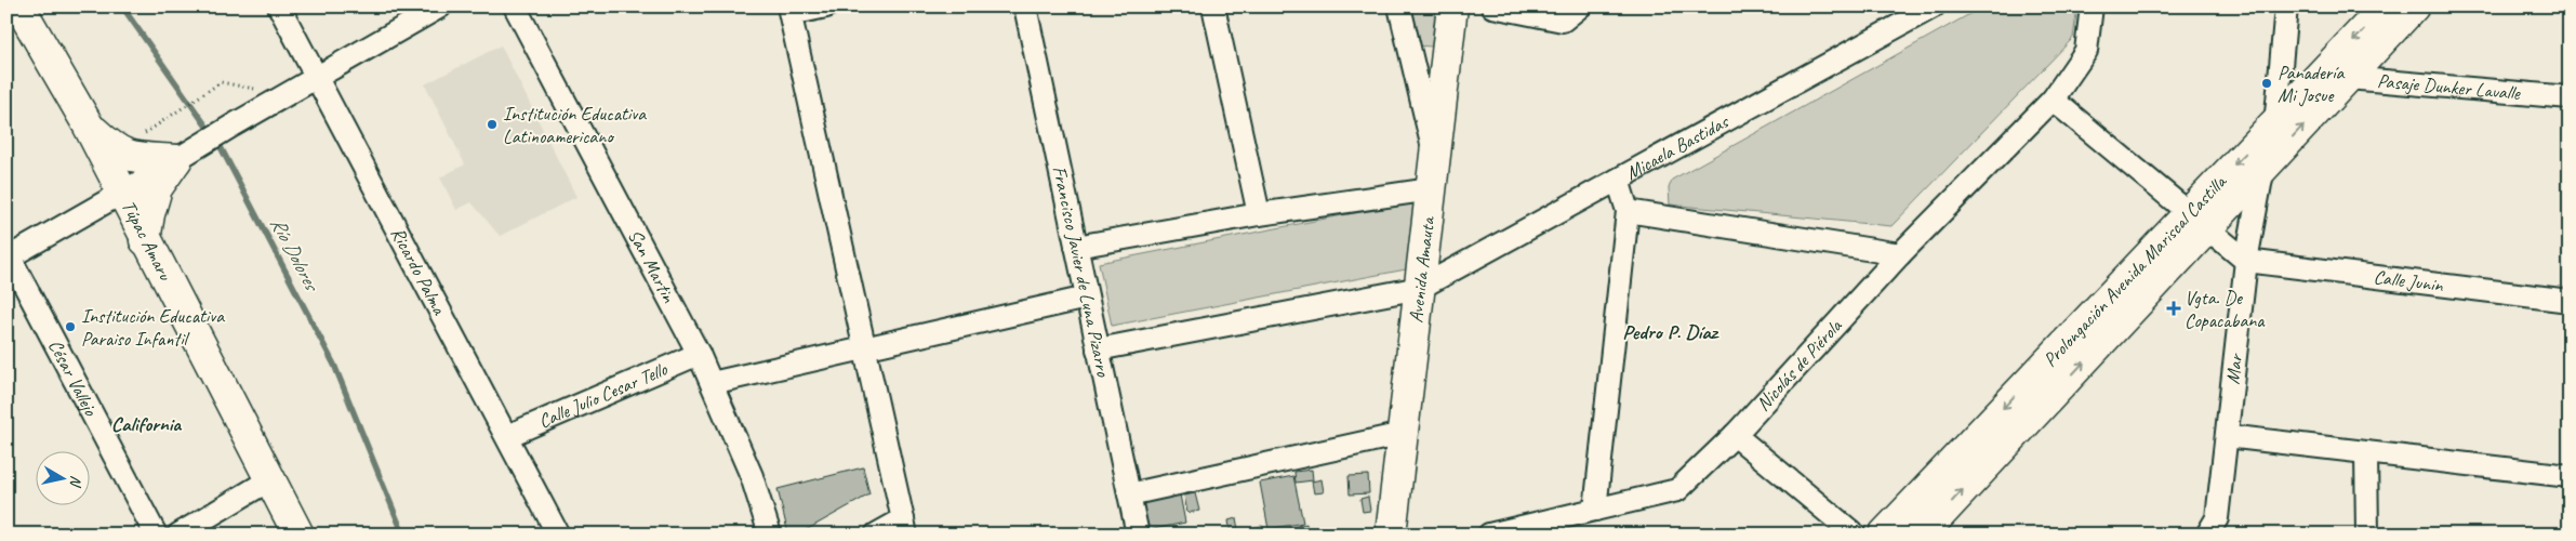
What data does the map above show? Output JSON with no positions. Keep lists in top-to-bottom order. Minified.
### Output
{"streets":{"main road":["Túpac Amaru","Avenida Amauta","Prolongación Avenida Mariscal Castilla"],"street":["Pasaje Dunker Lavalle","Micaela Bastidas","San Martin","Ricardo Palma","Francisco Javier de Luna Pizarro","Calle Junin","Nicolás de Piérola","Mar","César Vallejo","Calle Julio Cesar Tello"]},"crossings":[["Pasaje Dunker Lavalle","Prolongación Avenida Mariscal Castilla"],["Micaela Bastidas","Francisco Javier de Luna Pizarro"],["Micaela Bastidas","Avenida Amauta"],["San Martin","Calle Julio Cesar Tello"],["Ricardo Palma","Calle Julio Cesar Tello"],["Prolongación Avenida Mariscal Castilla","Mar"],["Calle Junin","Mar"]],"districts":["Pedro P. Díaz","California"],"water":["Río Dolores"],"places":{"other":["Panadería Mi Josue","Institución Educativa Latinoamericano","Institución Educativa Paraiso Infantil"],"health":["Vgta. De Copacabana"]},"north":"right"}
